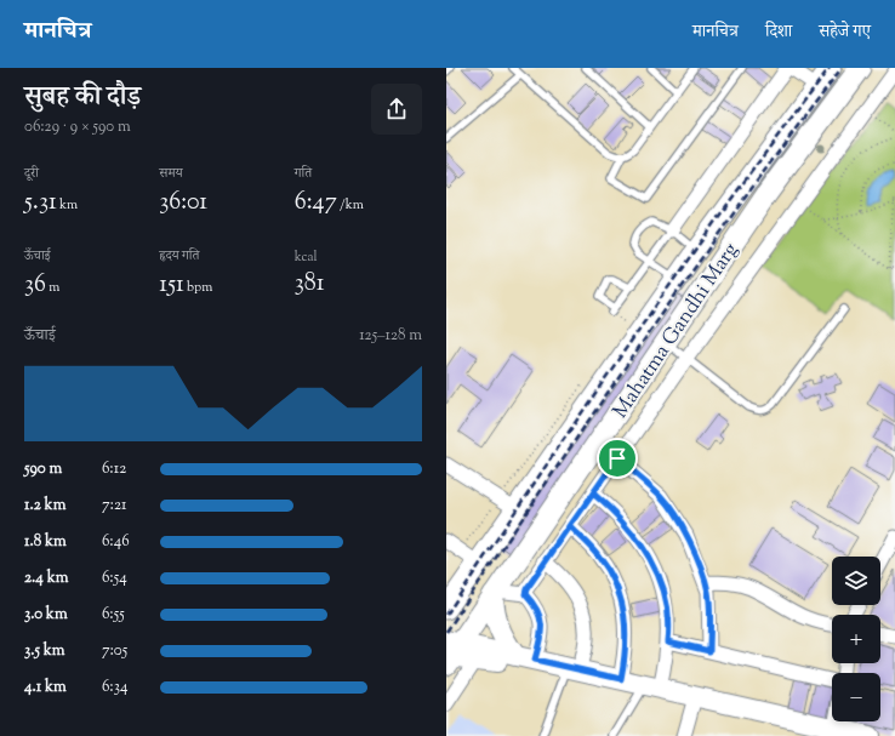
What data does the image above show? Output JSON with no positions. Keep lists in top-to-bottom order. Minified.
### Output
{"streets":{"main road":["Mahatma Gandhi Marg"]},"page":{"header":"मानचित्र","nav":["मानचित्र","दिशा","सहेजे गए"],"heading":["सुबह की दौड़","06:29 · 9 × 590 m"],"stats":[["दूरी","5.31 km"],["समय","36:01"],["गति","6:47 /km"],["ऊँचाई","36 m"],["हृदय गति","151 bpm"],["kcal","381"]],"chart":["ऊँचाई","125–128 m"],"list":[{"name":"590 m","note":"6:12"},{"name":"1.2 km","note":"7:21"},{"name":"1.8 km","note":"6:46"},{"name":"2.4 km","note":"6:54"},{"name":"3.0 km","note":"6:55"},{"name":"3.5 km","note":"7:05"},{"name":"4.1 km","note":"6:34"}],"map_buttons":["+","−"]}}
